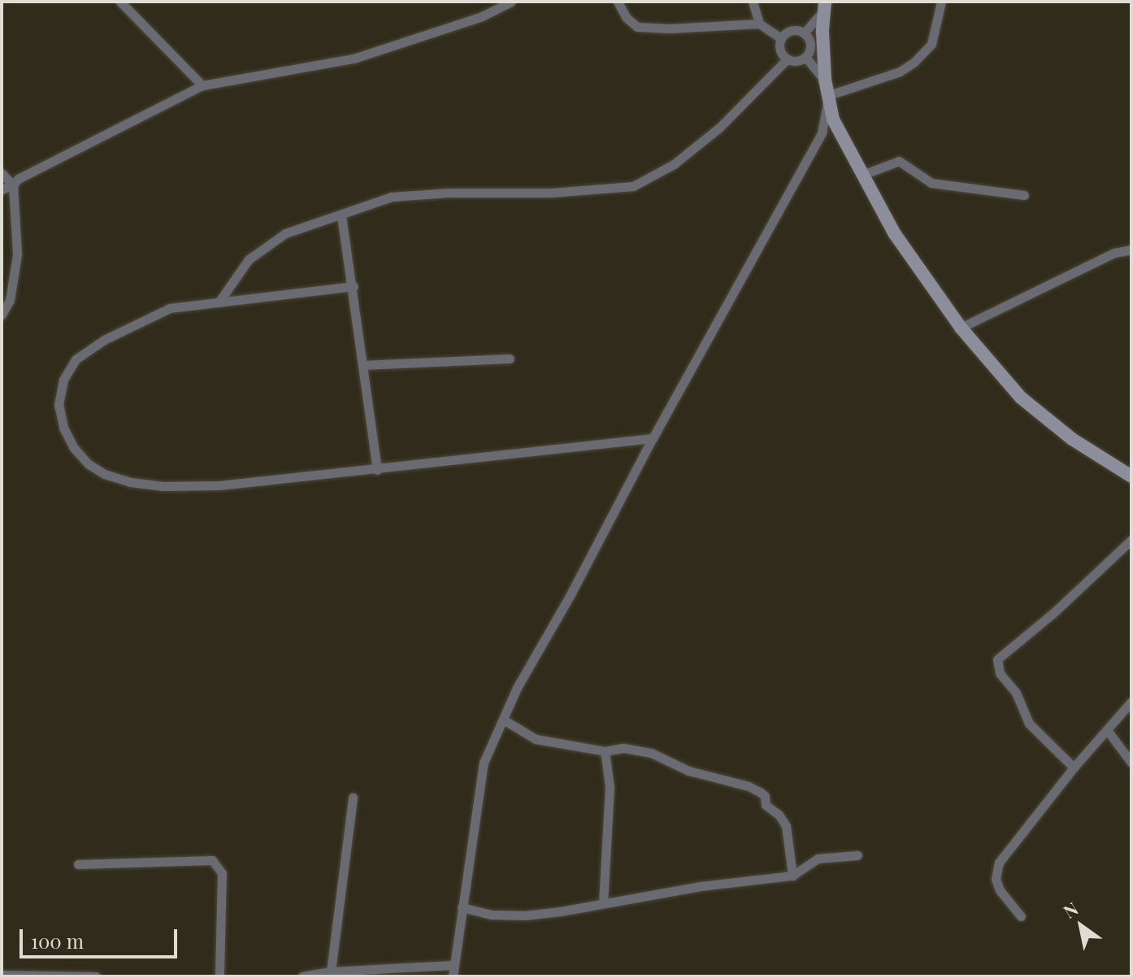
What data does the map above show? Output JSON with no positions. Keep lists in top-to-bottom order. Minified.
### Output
{"scale_bar":"100 m","north":"top left"}
